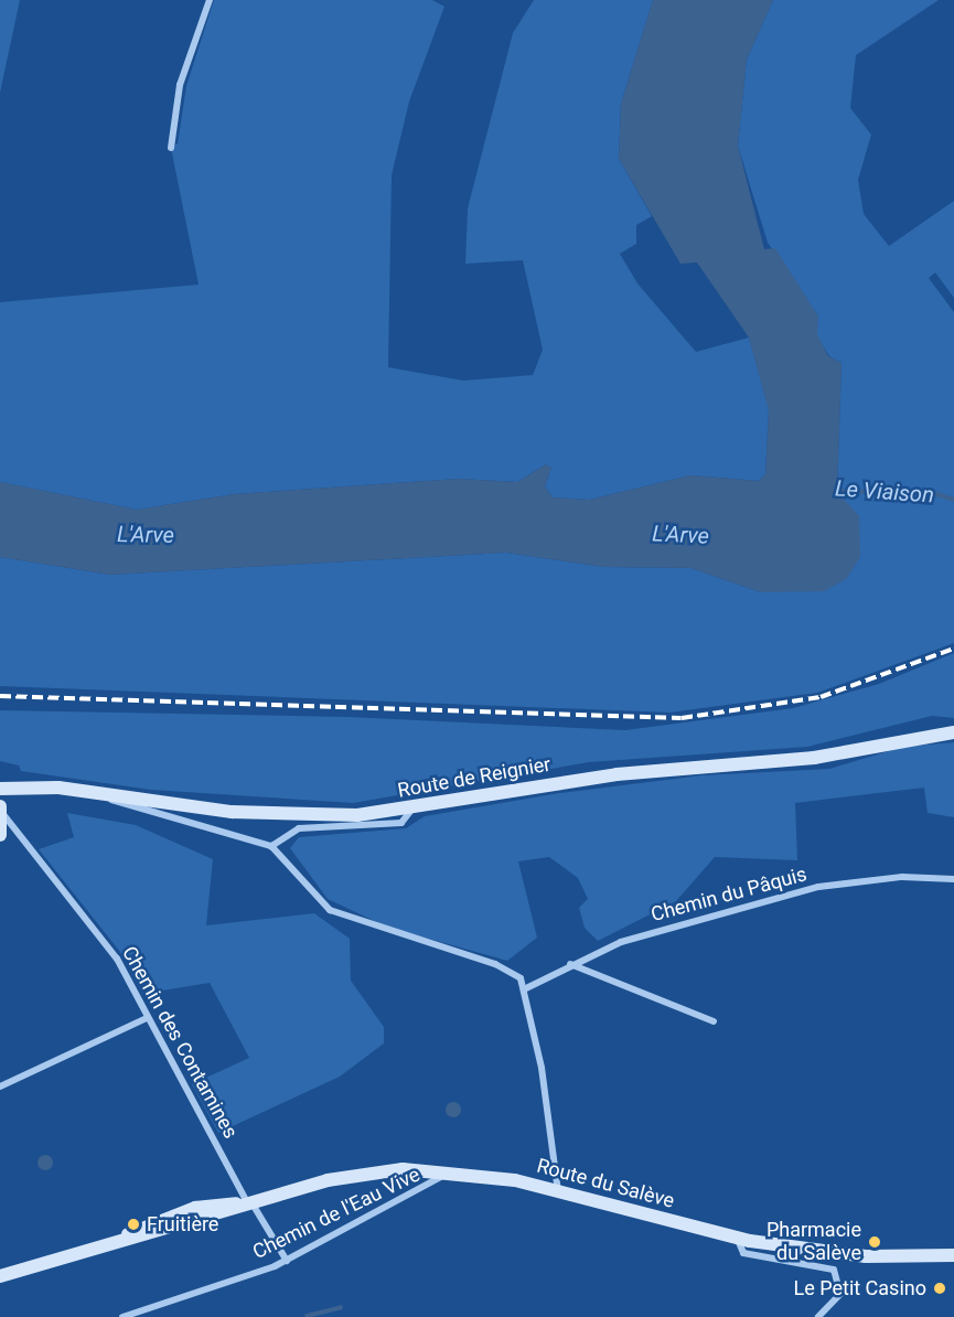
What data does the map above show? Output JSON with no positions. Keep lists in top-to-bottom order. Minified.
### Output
{"streets":{"main road":["Route de Reignier","Route du Salève"],"street":["Chemin du Pâquis","Chemin des Contamines","Chemin de l'Eau Vive"]},"crossings":[["Chemin des Contamines","Route du Salève"],["Chemin des Contamines","Chemin de l'Eau Vive"],["Route du Salève","Chemin de l'Eau Vive"]],"water":["Le Viaison","L'Arve"],"places":["Fruitière","Pharmacie du Salève","Le Petit Casino"]}
